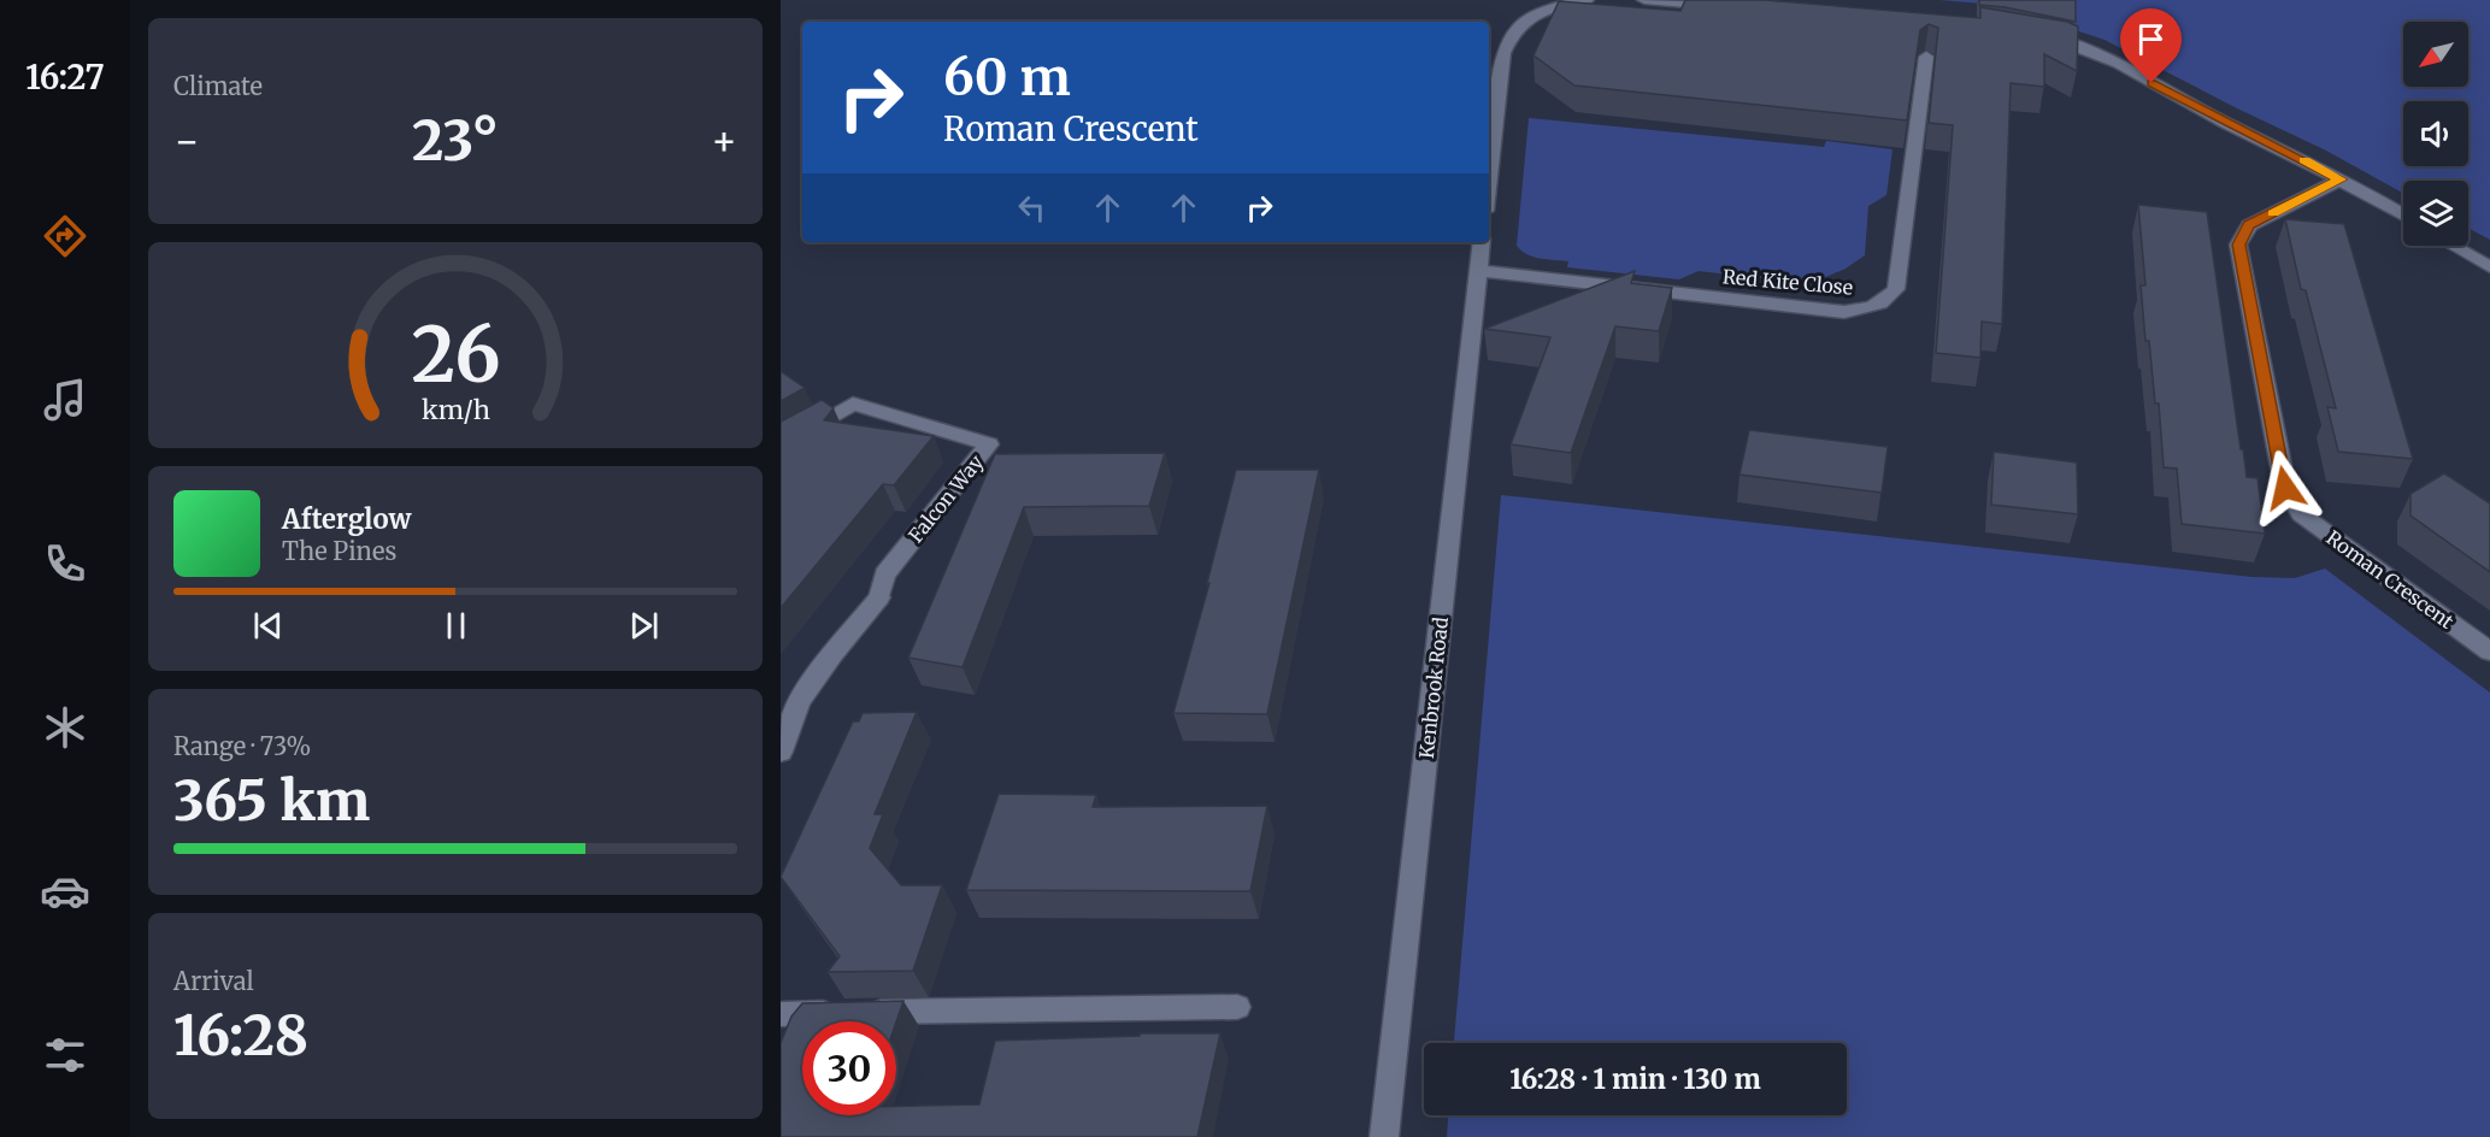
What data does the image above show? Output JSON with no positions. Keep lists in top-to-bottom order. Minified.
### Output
{"streets":{"street":["Red Kite Close","Falcon Way","Roman Crescent","Kenbrook Road"]},"crossings":[["Red Kite Close","Kenbrook Road"]],"north":"bottom left","page":{"tabs":"16:27","tile":["Climate",["Range · 73%","365 km"],["Arrival","16:28"]],"turn":["60 m","Roman Crescent"],"heat":["−","23°","+"],"song":["Afterglow","The Pines"],"limit":"30","trip":"16:28 · 1 min · 130 m","gauge":["26","km/h"]}}
